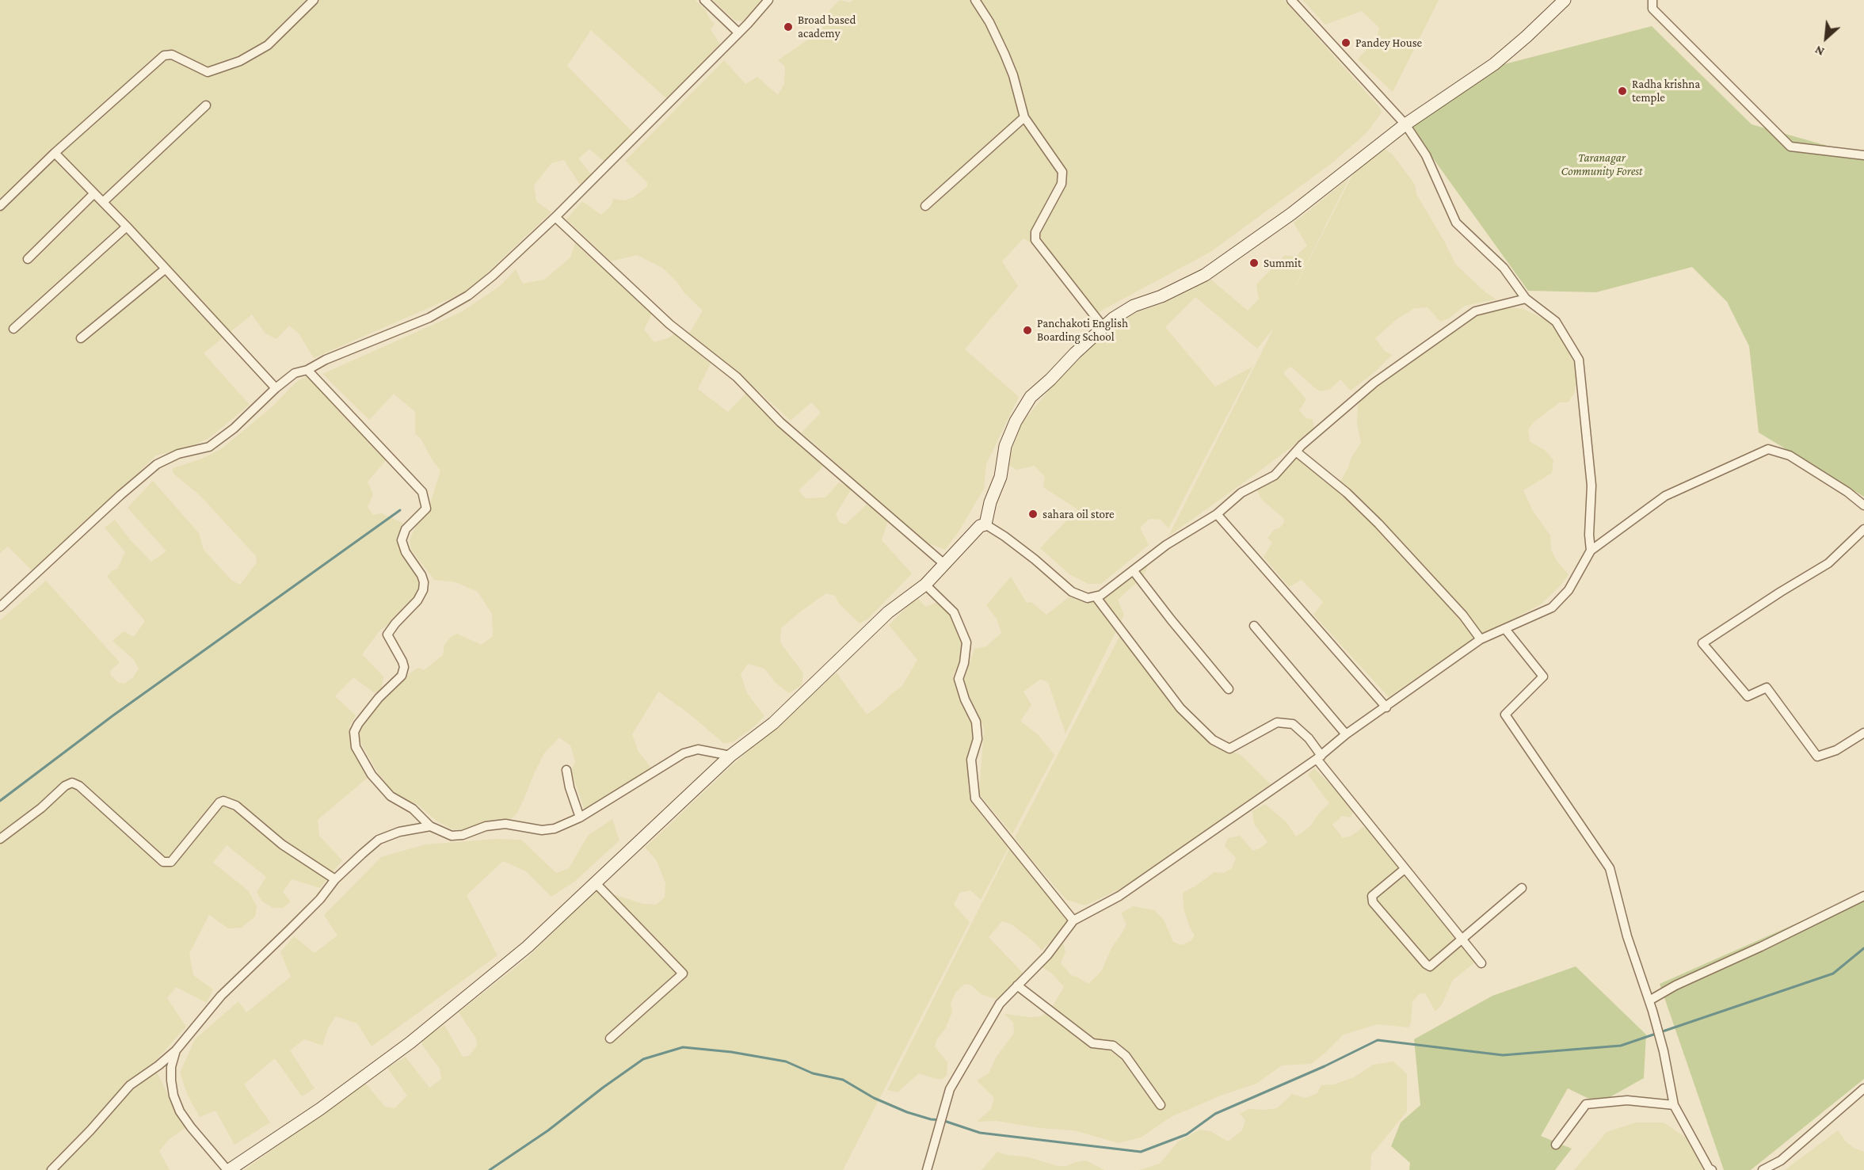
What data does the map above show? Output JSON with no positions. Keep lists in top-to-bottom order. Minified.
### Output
{"parks":["Taranagar Community Forest"],"places":["Broad based academy","Pandey House","Radha krishna temple","Summit","Panchakoti English Boarding School","sahara oil store"],"north":"bottom left"}
